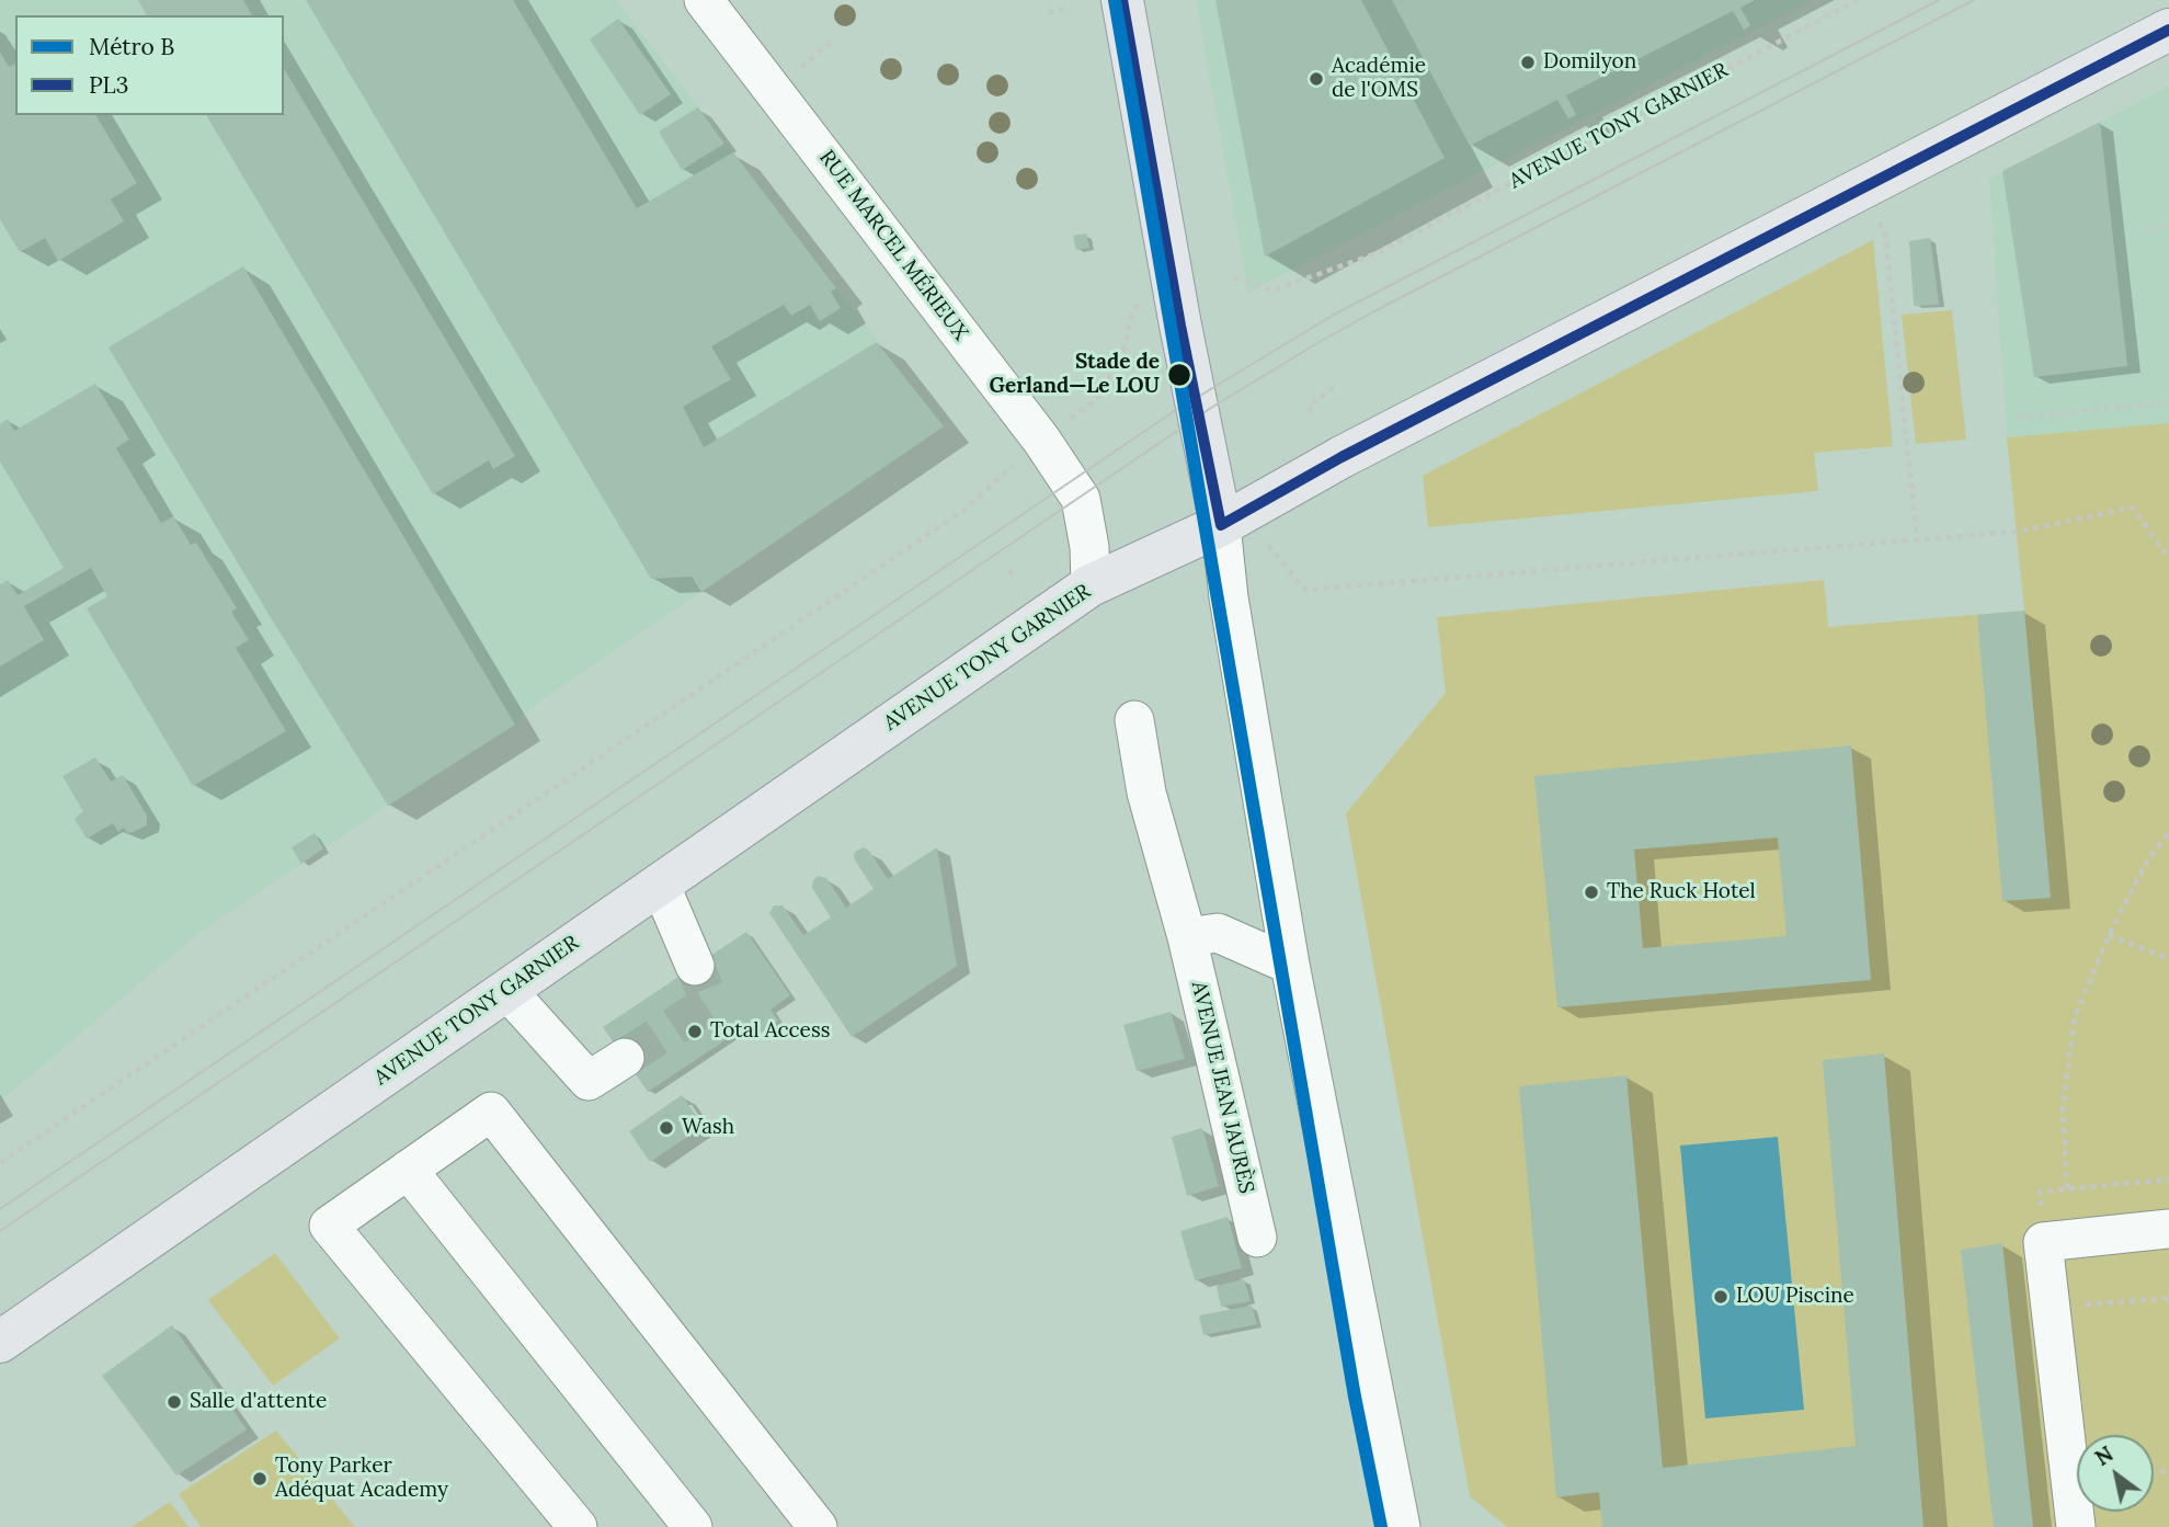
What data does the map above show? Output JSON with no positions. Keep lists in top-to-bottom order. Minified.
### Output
{"streets":{"main road":["AVENUE TONY GARNIER"],"street":["RUE MARCEL MÉRIEUX","AVENUE JEAN JAURÈS"]},"crossings":[["AVENUE TONY GARNIER","RUE MARCEL MÉRIEUX"]],"places":["Domilyon","Académie de l'OMS","Stade de Gerland—Le LOU","The Ruck Hotel","Total Access","Wash","LOU Piscine","Salle d'attente","Tony Parker Adéquat Academy"],"lines":["metro line B","transit line PL3"],"legend":["Métro B","PL3"],"north":"top left"}
